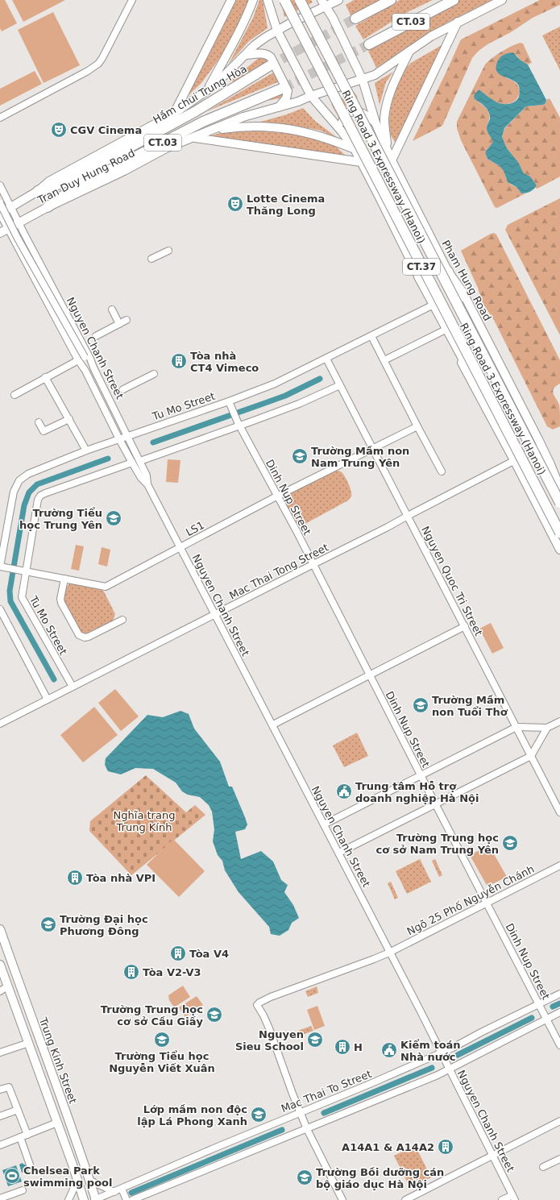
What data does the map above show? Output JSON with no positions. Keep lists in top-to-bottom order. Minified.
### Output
{"streets":{"highway":["CT.03","Hầm chui Trung Hòa","Ring Road 3 Expressway (Hanoi)","CT.37"],"main road":["Tran Duy Hung Road","Pham Hung Road","Trung Kinh Street"],"street":["Nguyen Chanh Street","Tu Mo Street","Dinh Nup Street","LS1","Mac Thai Tong Street","Nguyen Quoc Tri Street","Ngõ 25 Phố Nguyễn Chánh","Mac Thai To Street"]},"crossings":[["CT.03","Tran Duy Hung Road"],["Hầm chui Trung Hòa","Tran Duy Hung Road"],["Tran Duy Hung Road","Pham Hung Road"],["Tran Duy Hung Road","Nguyen Chanh Street"],["Pham Hung Road","Mac Thai Tong Street"],["Nguyen Chanh Street","Tu Mo Street"],["Nguyen Chanh Street","LS1"],["Nguyen Chanh Street","Mac Thai Tong Street"],["Nguyen Chanh Street","Ngõ 25 Phố Nguyễn Chánh"],["Nguyen Chanh Street","Mac Thai To Street"],["Tu Mo Street","Dinh Nup Street"],["Tu Mo Street","LS1"],["Tu Mo Street","Mac Thai Tong Street"],["Tu Mo Street","Nguyen Quoc Tri Street"],["Dinh Nup Street","LS1"],["Dinh Nup Street","Mac Thai Tong Street"],["Dinh Nup Street","Ngõ 25 Phố Nguyễn Chánh"],["Dinh Nup Street","Mac Thai To Street"],["LS1","Nguyen Quoc Tri Street"],["Mac Thai Tong Street","Nguyen Quoc Tri Street"],["Ngõ 25 Phố Nguyễn Chánh","Mac Thai To Street"],["Trung Kinh Street","Mac Thai To Street"]],"parks":["Nghĩa trang Trung Kính"],"places":{"theatre":["CGV Cinema","Lotte Cinema Thăng Long"],"building":["Tòa nhà CT4 Vimeco","Tòa nhà VPI","Tòa V4","Tòa V2-V3","H","A14A1 & A14A2"],"school or university":["Trường Mầm non Nam Trung Yên","Trường Tiểu học Trung Yên","Trường Mầm non Tuổi Thơ","Trường Trung học cơ sở Nam Trung Yên","Trường Đại học Phương Đông","Trường Trung học cơ sở Cầu Giấy","Trường Tiểu học Nguyễn Viết Xuân","Nguyen Sieu School","Lớp mầm non độc lập Lá Phong Xanh","Trường Bồi dưỡng cán bộ giáo dục Hà Nội"],"public building":["Trung tâm Hỗ trợ doanh nghiệp Hà Nội","Kiểm toán Nhà nước"],"sports":["Chelsea Park swimming pool"]}}
